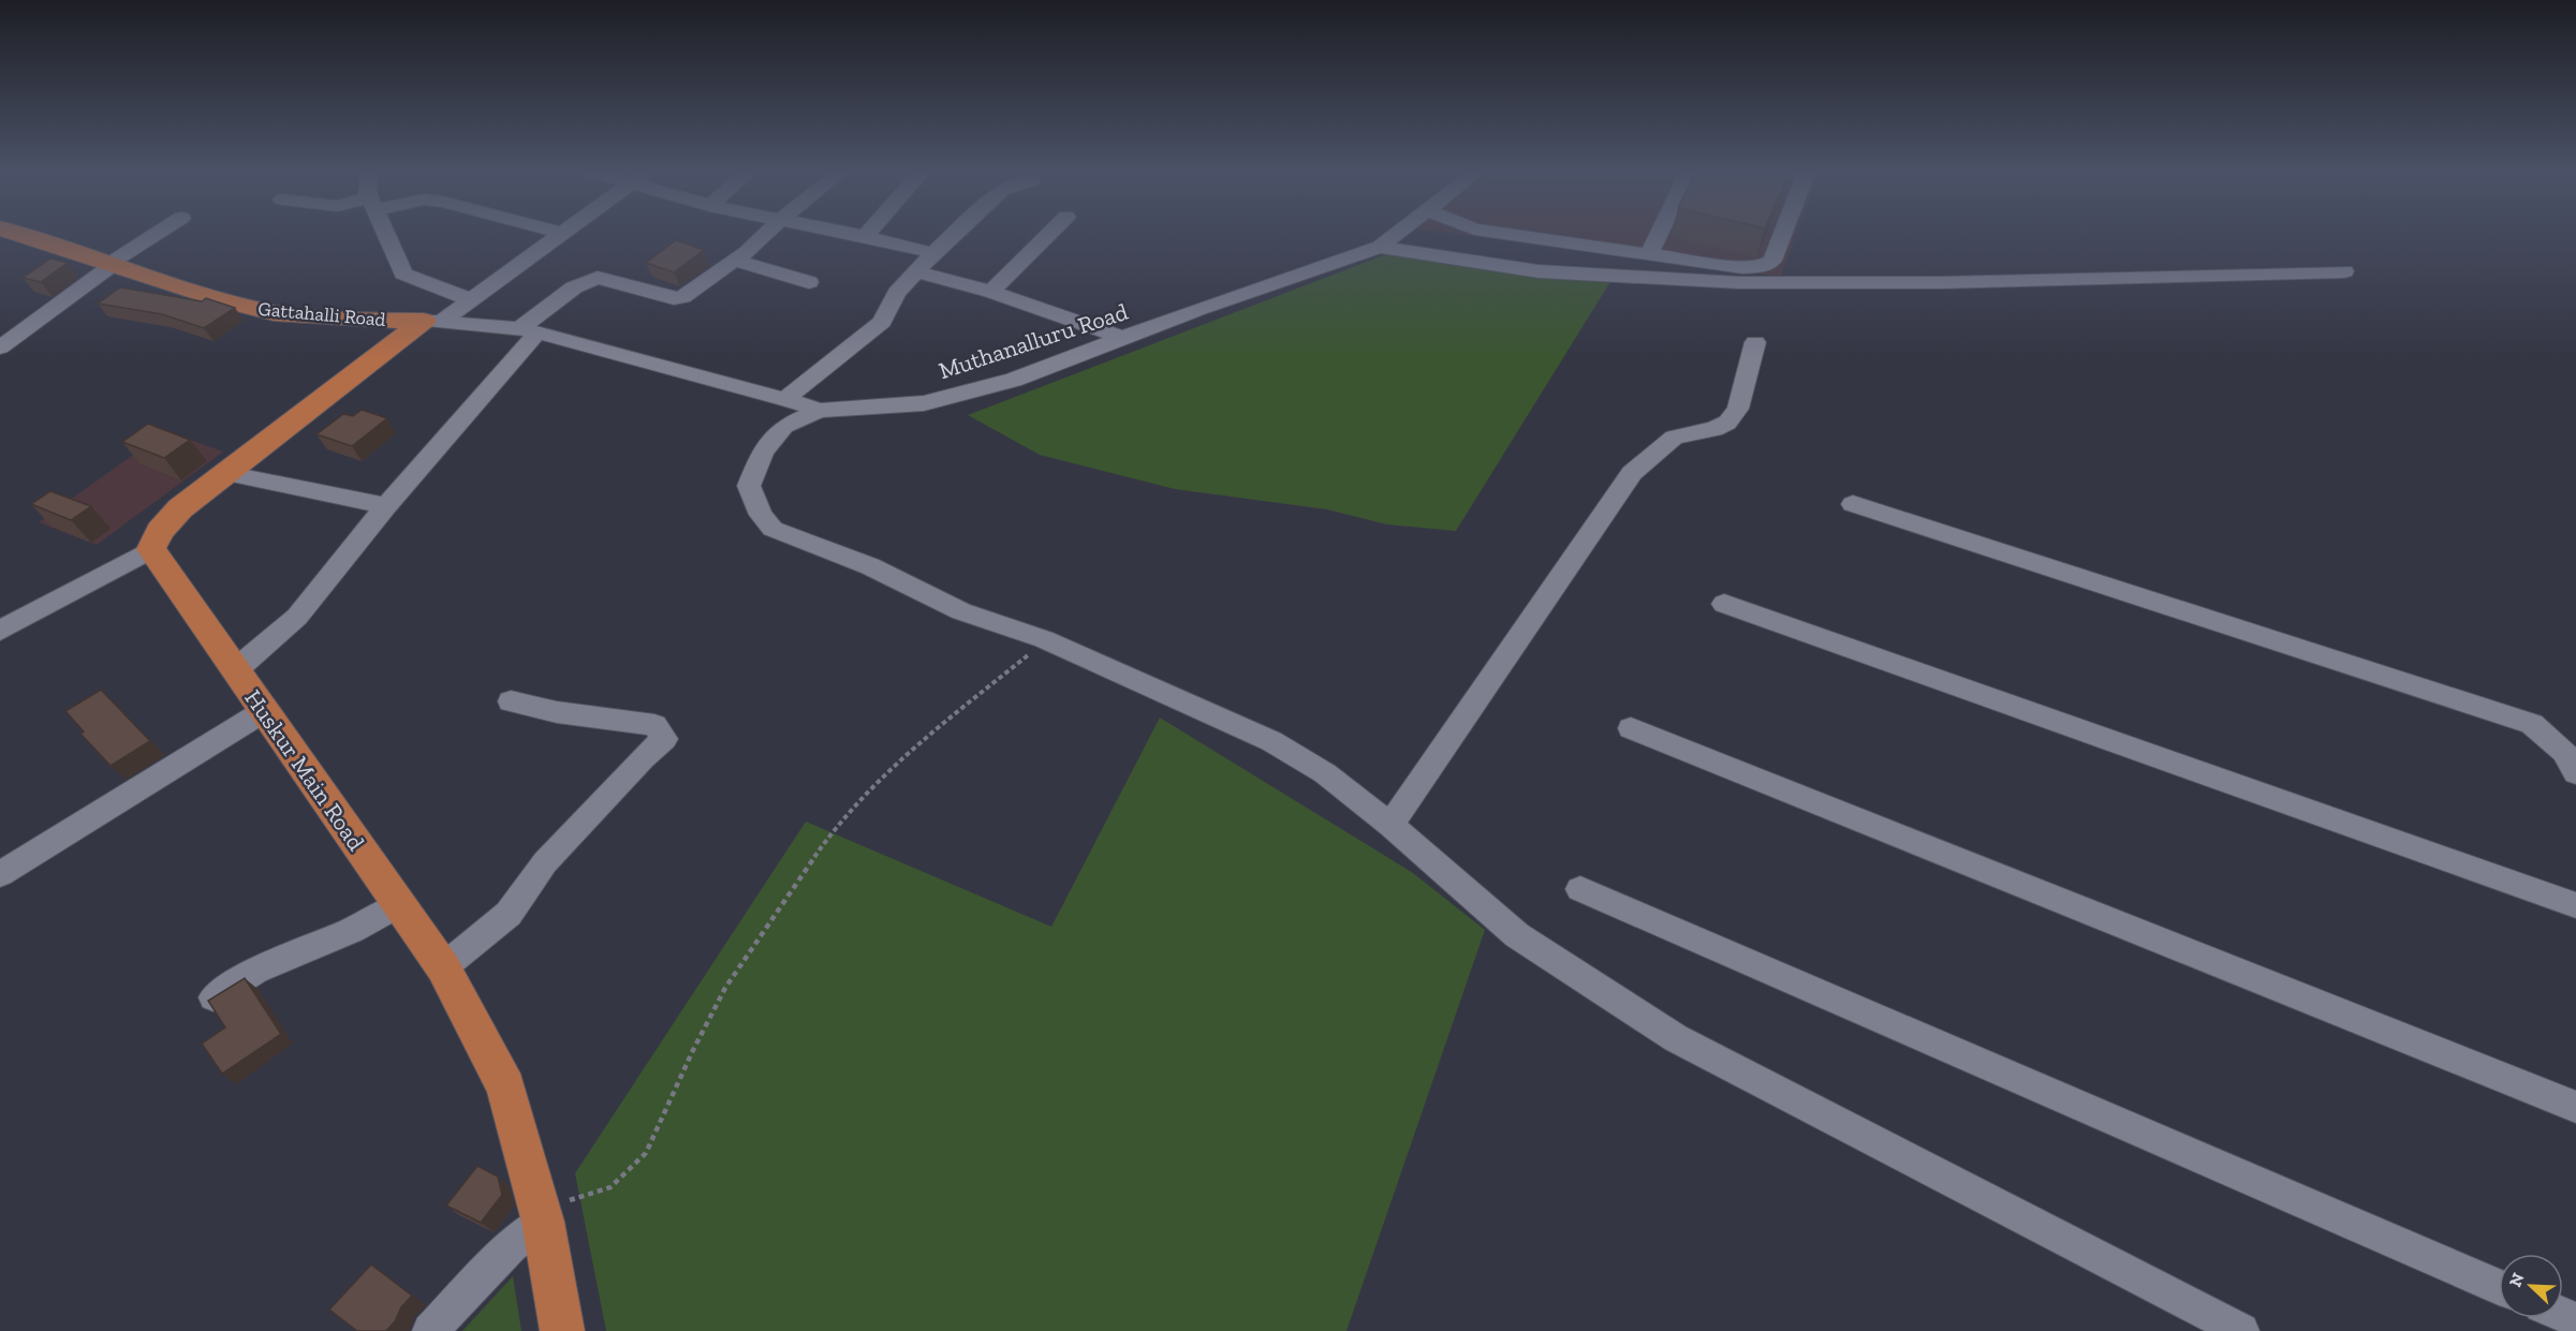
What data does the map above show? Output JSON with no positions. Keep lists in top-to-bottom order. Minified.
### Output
{"streets":{"main road":["Gattahalli Road","Huskur Main Road"],"street":["Muthanalluru Road"]},"crossings":[["Gattahalli Road","Muthanalluru Road"]],"north":"top left"}
